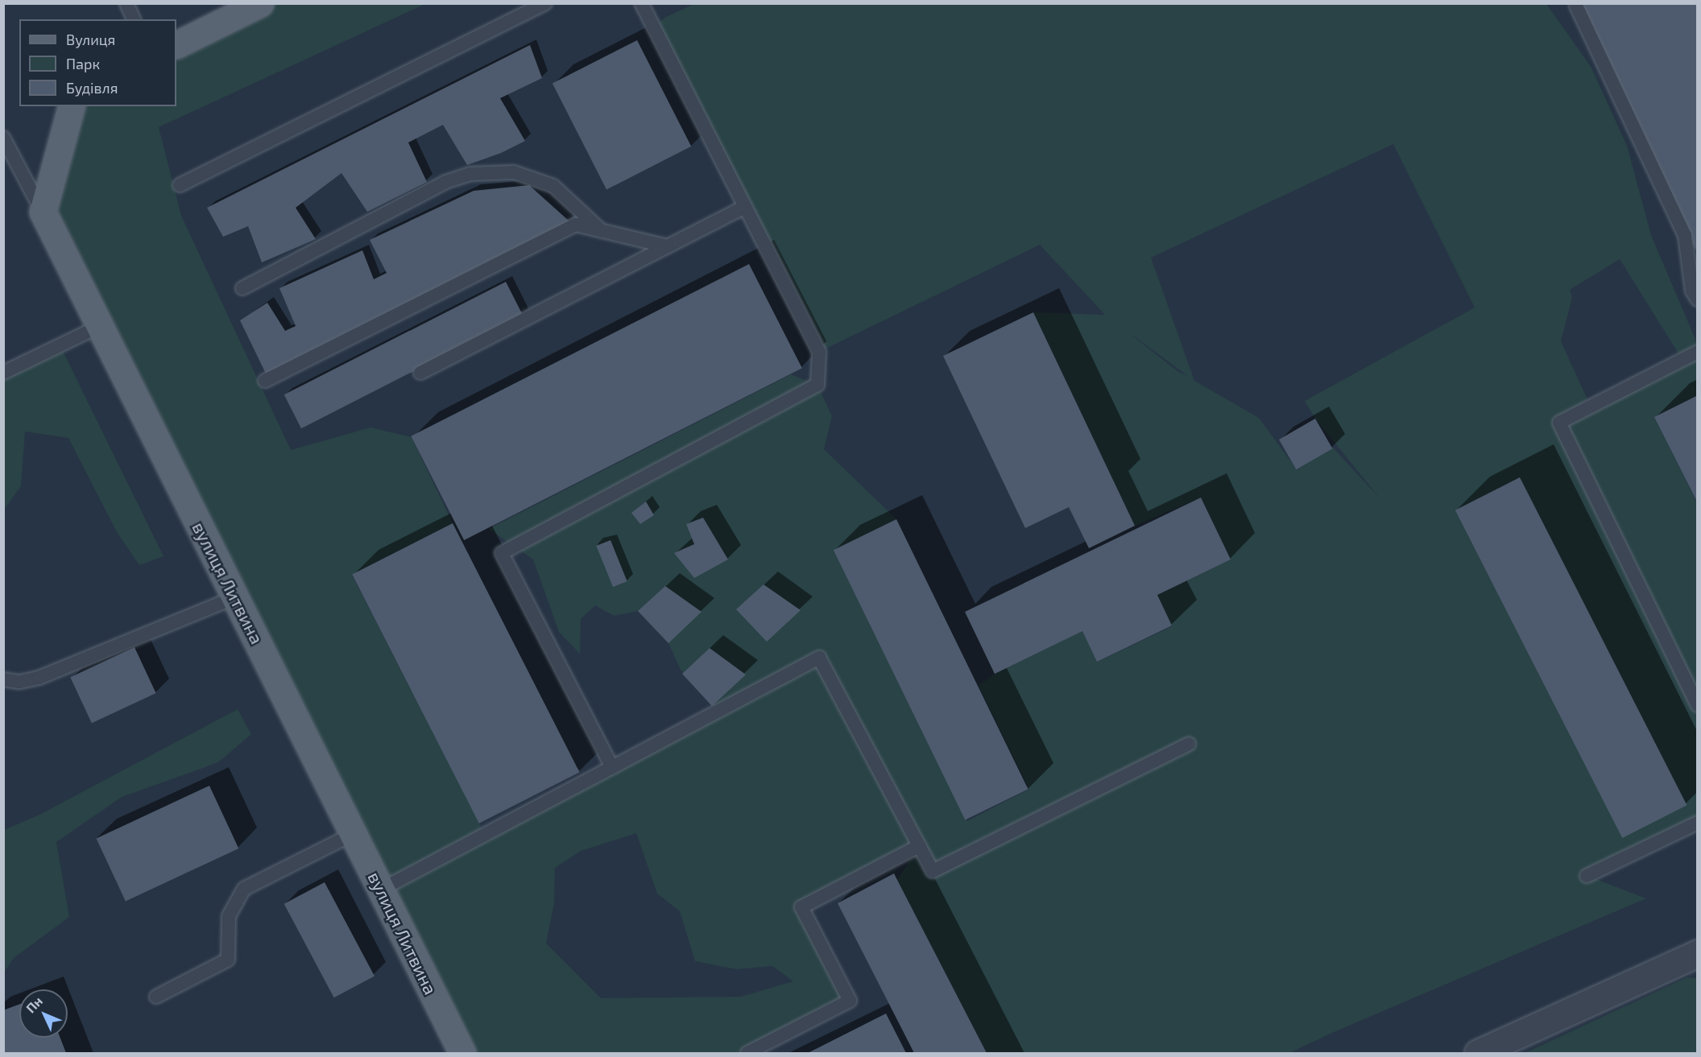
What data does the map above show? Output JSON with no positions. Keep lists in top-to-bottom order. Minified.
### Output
{"streets":{"main road":["вулиця Литвина"]},"legend":["Вулиця","Парк","Будівля"],"north":"top left"}
